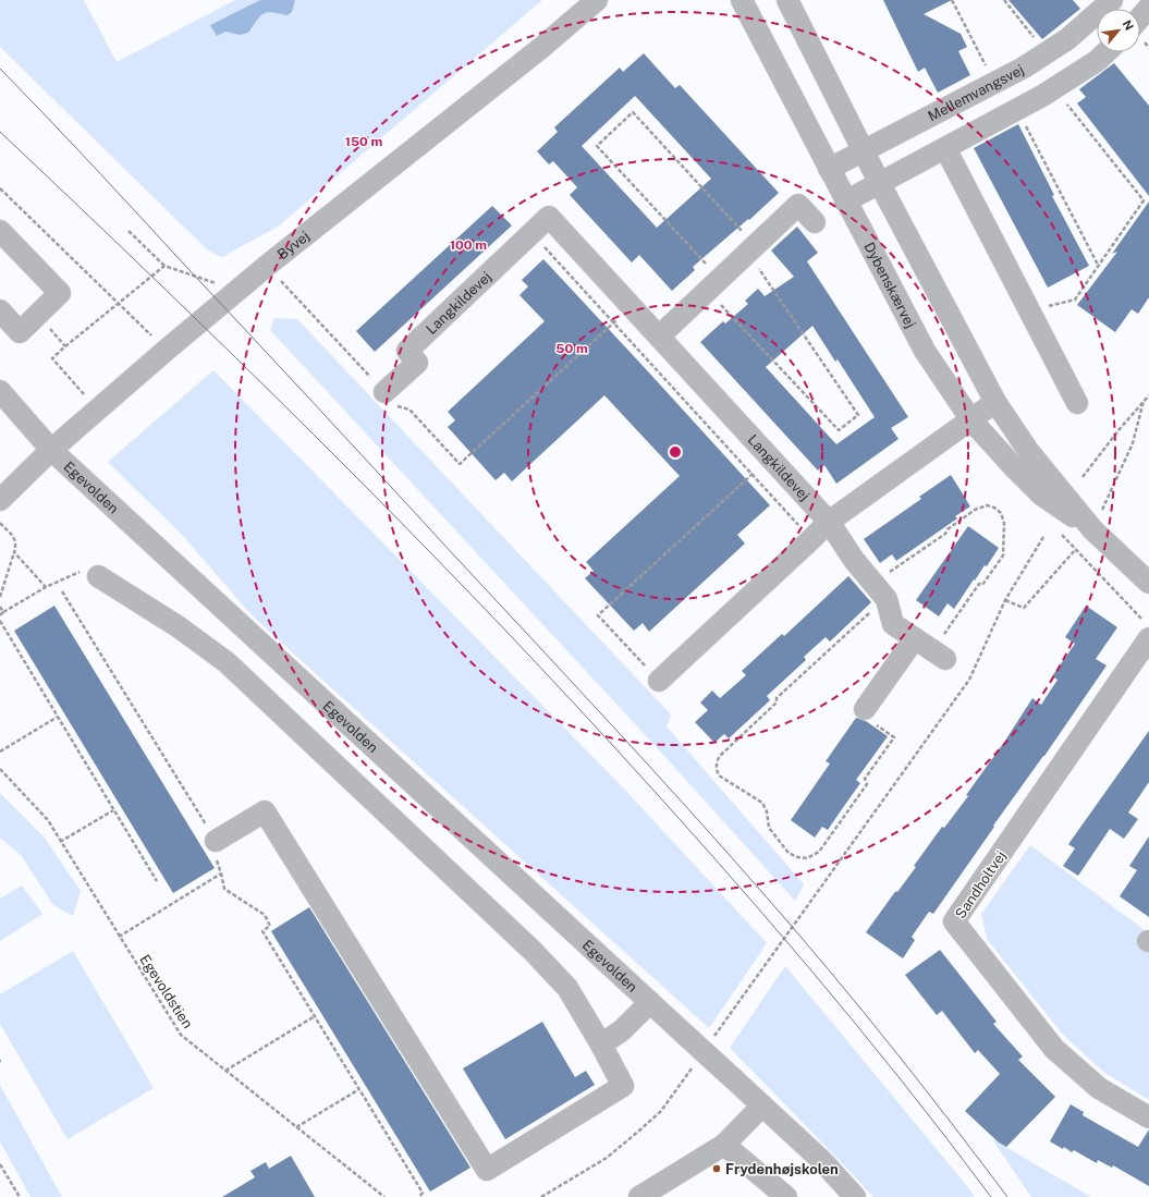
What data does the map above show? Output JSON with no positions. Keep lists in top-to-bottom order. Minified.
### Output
{"streets":{"street":["Mellemvangsvej","Byvej","Dybenskærvej","Langkildevej","Egevolden","Sandholtvej"],"path":["Egevoldstien"]},"crossings":[["Mellemvangsvej","Dybenskærvej"],["Byvej","Egevolden"]],"places":["Frydenhøjskolen"],"north":"top right","rings":["150 m","100 m","50 m"]}
